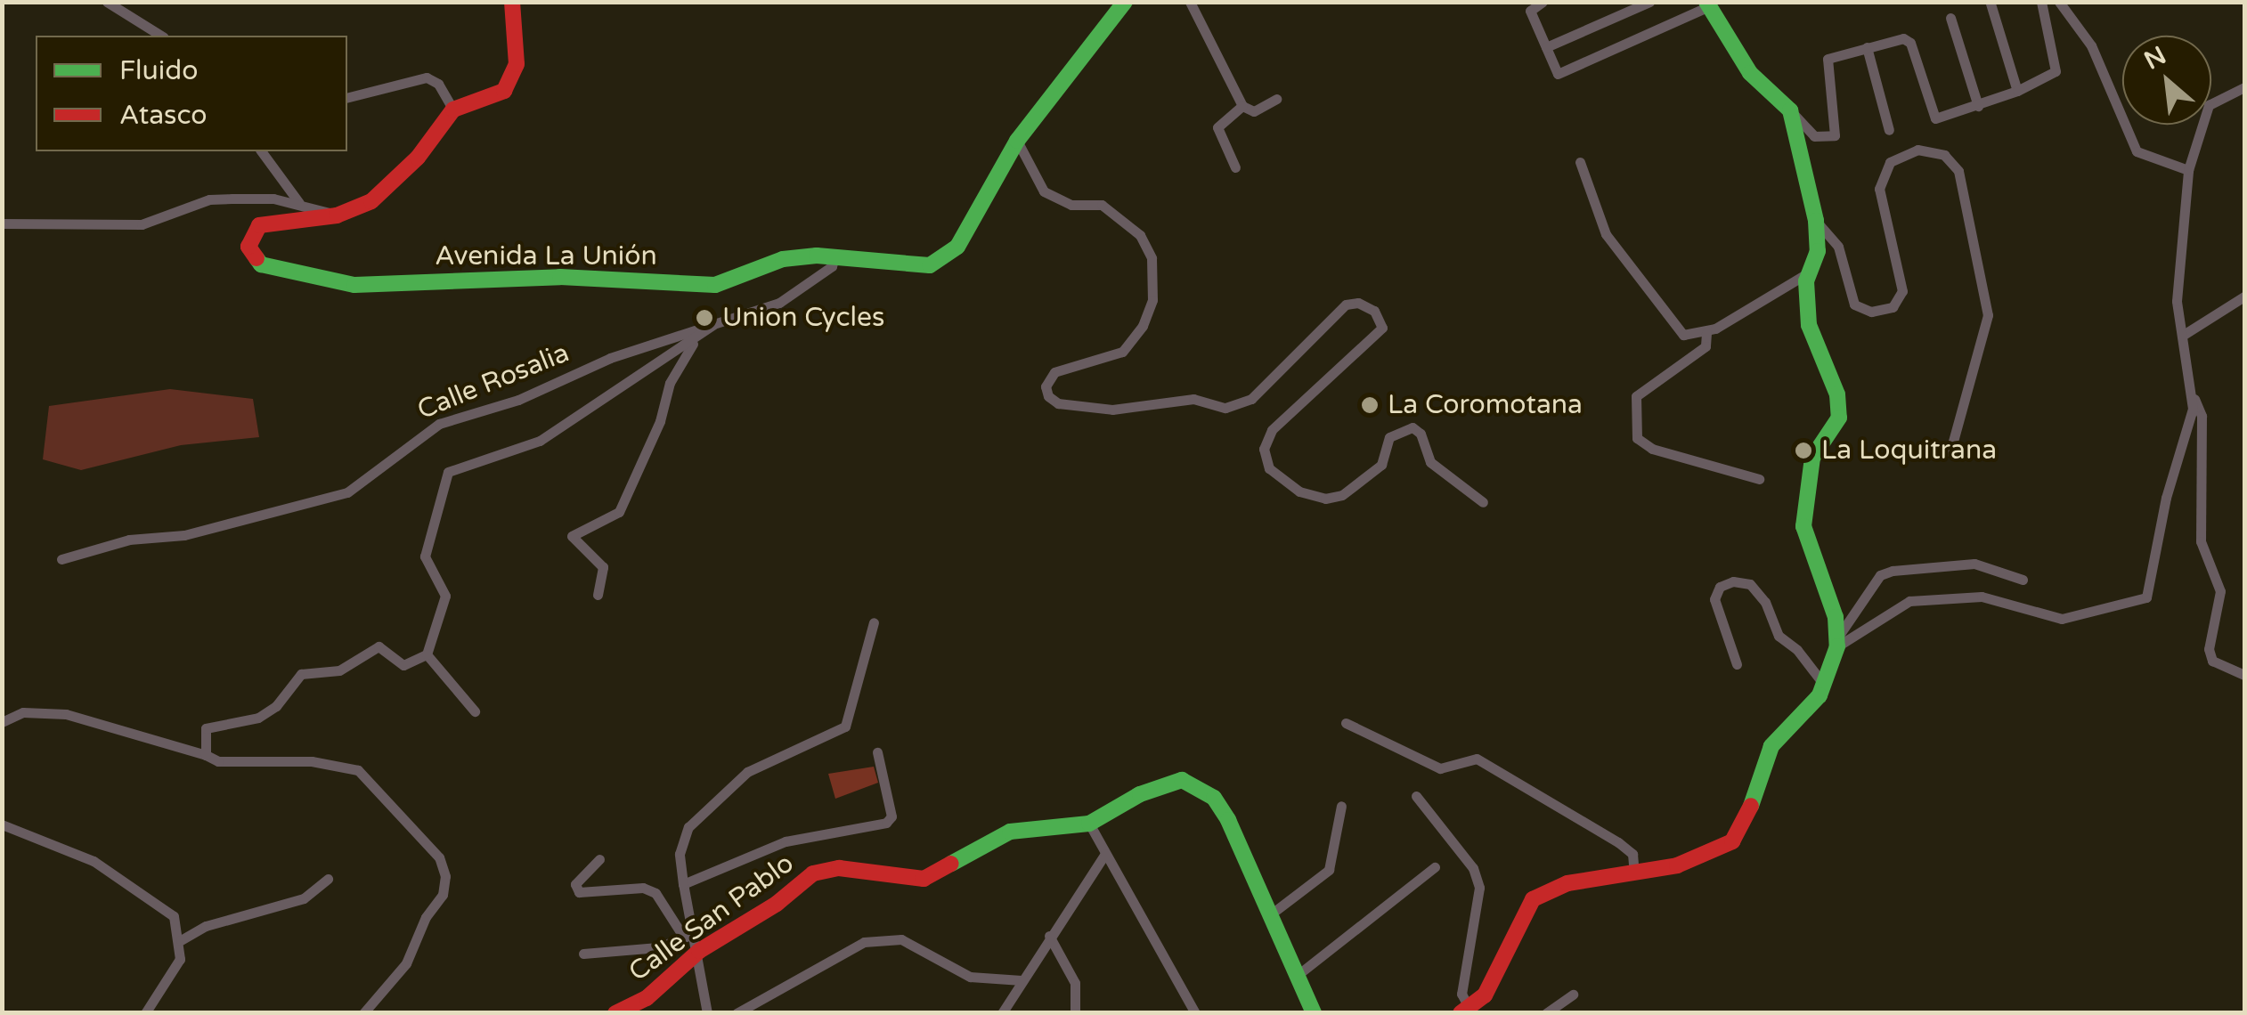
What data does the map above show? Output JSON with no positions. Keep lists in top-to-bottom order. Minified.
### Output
{"streets":{"street":["Avenida La Unión","Calle Rosalia","Calle San Pablo"]},"crossings":[["Avenida La Unión","Calle Rosalia"]],"places":["Union Cycles","La Coromotana","La Loquitrana"],"legend":["Fluido","Atasco"],"north":"top left"}
